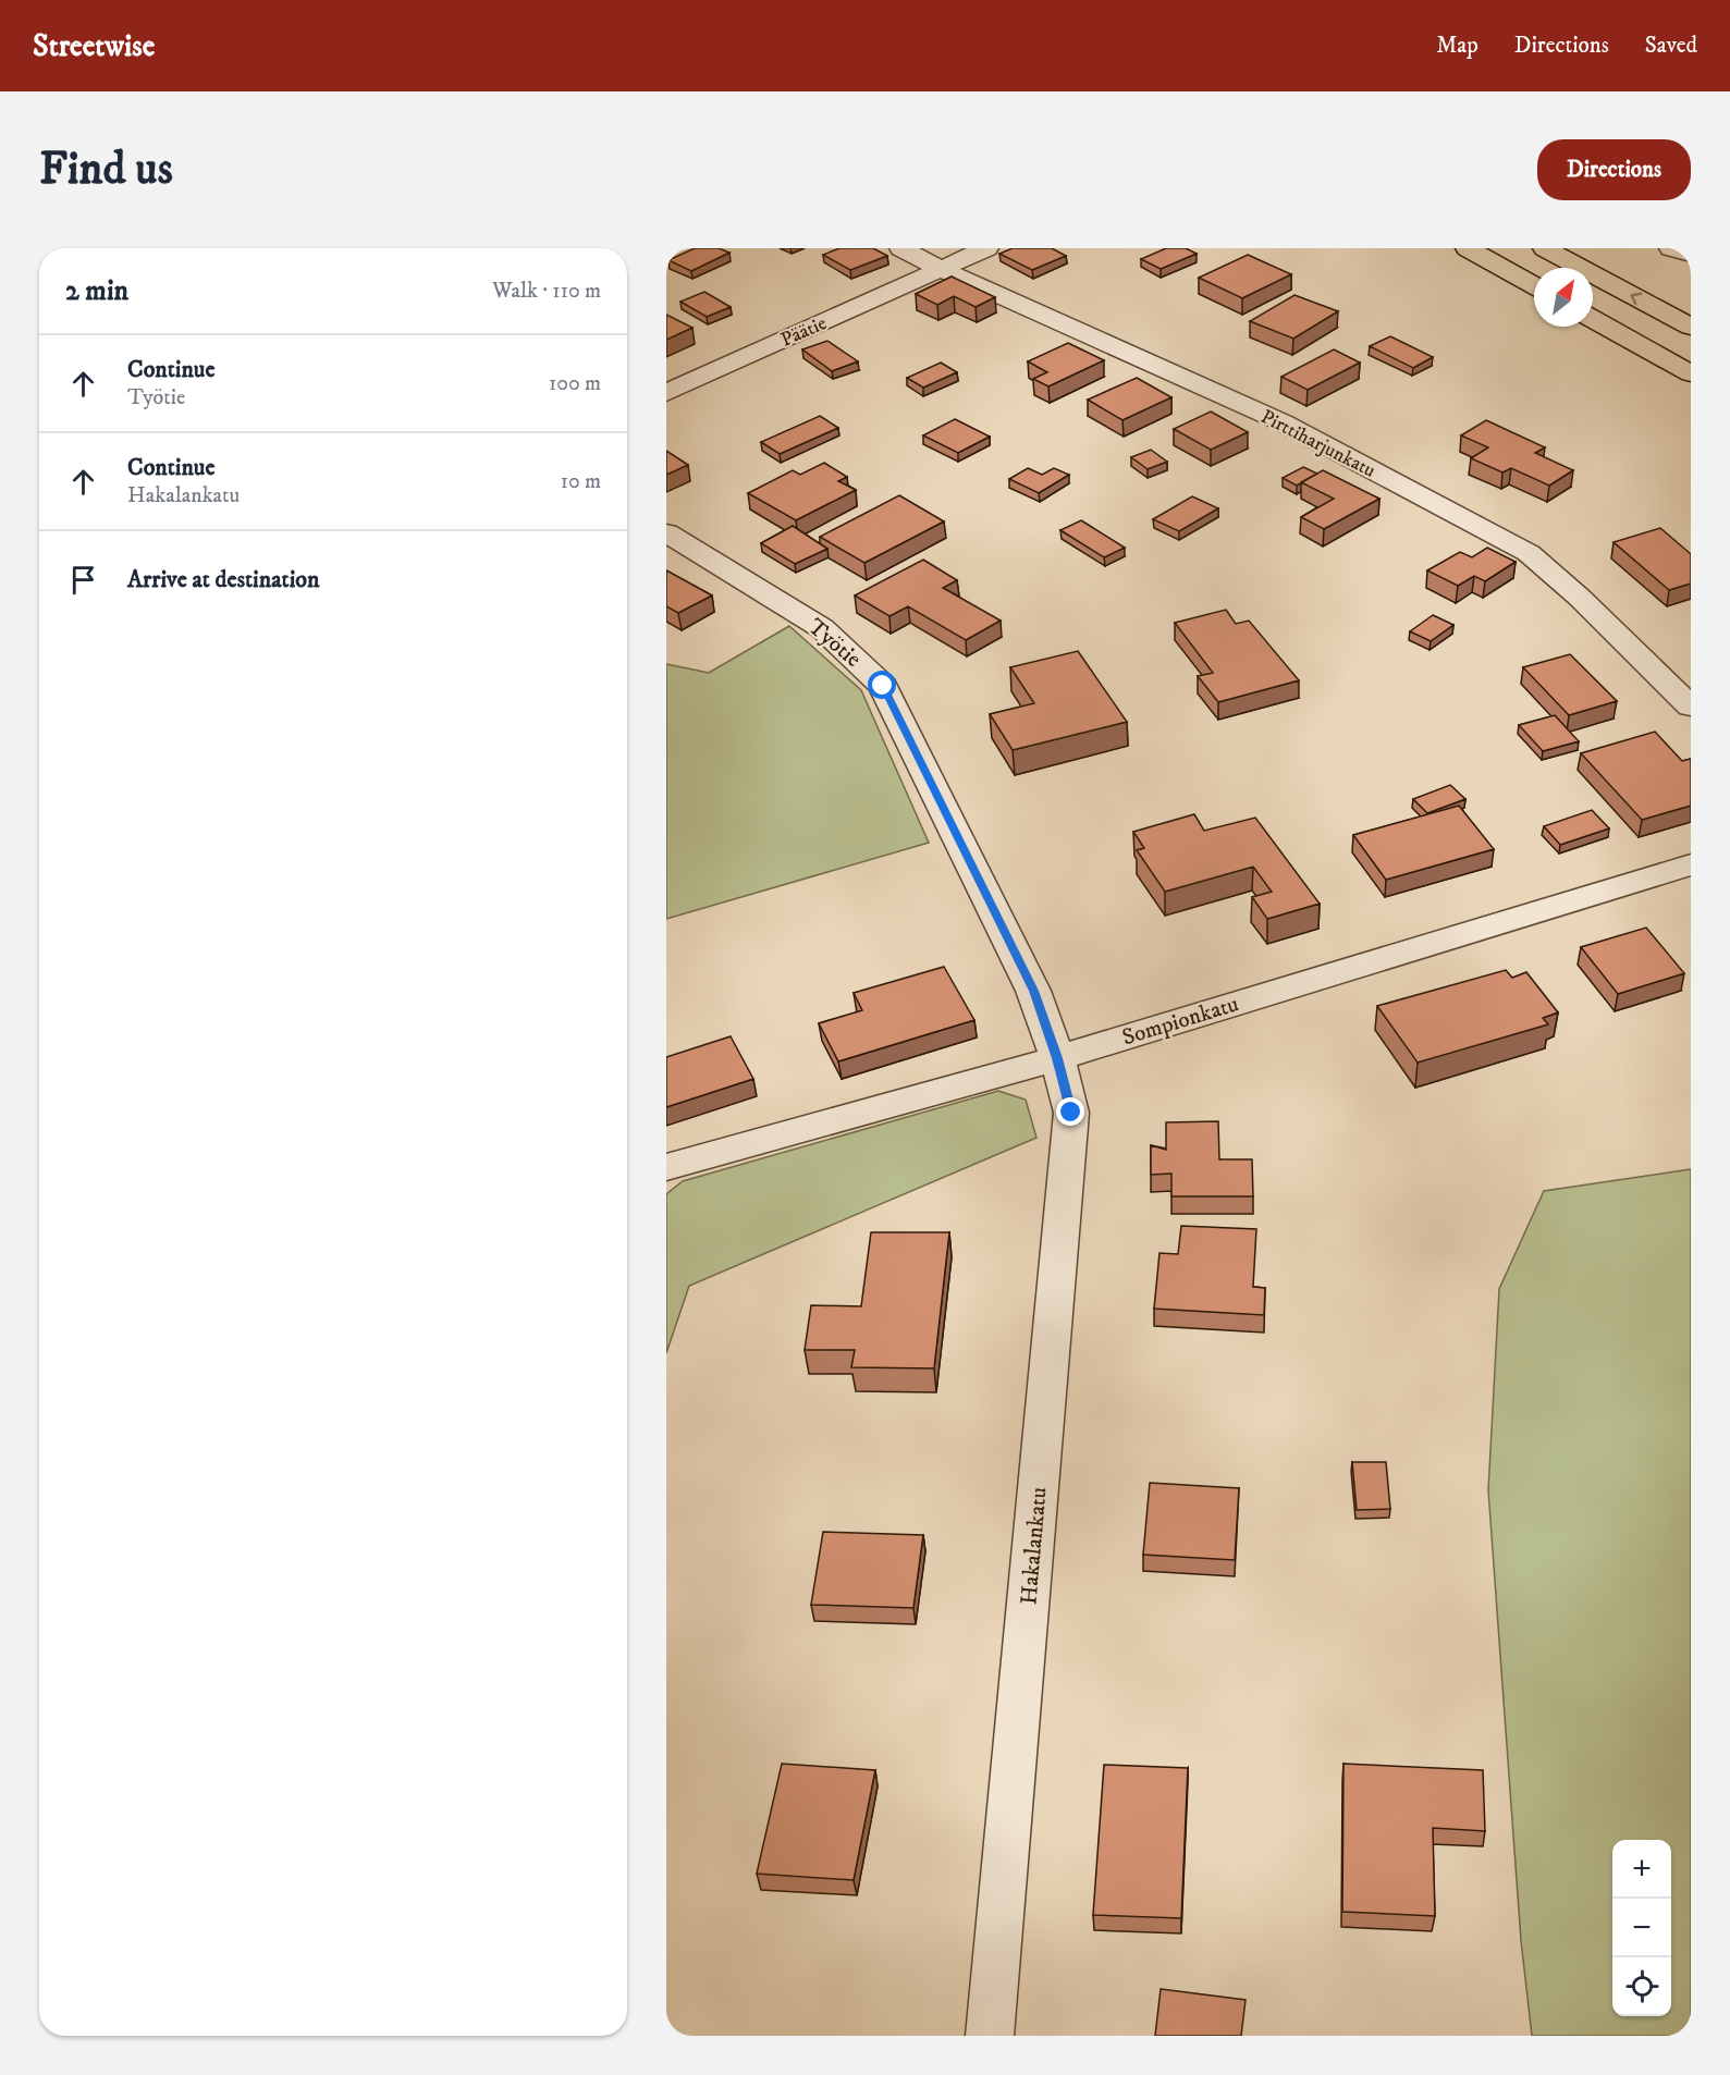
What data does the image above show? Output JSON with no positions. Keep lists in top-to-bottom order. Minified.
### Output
{"streets":{"street":["Päätie","Pirttiharjunkatu","Työtie","Sompionkatu","Hakalankatu"]},"crossings":[["Päätie","Pirttiharjunkatu"],["Työtie","Sompionkatu"],["Työtie","Hakalankatu"],["Sompionkatu","Hakalankatu"]],"north":"top right","page":{"header":"Streetwise","nav":["Map","Directions","Saved"],"buttons":"Directions","title":"Find us","heading":["2 min","Walk · 110 m"],"list":[["Continue","Työtie","100 m"],["Continue","Hakalankatu","10 m"],"Arrive at destination"],"map_buttons":["+","−"]}}
